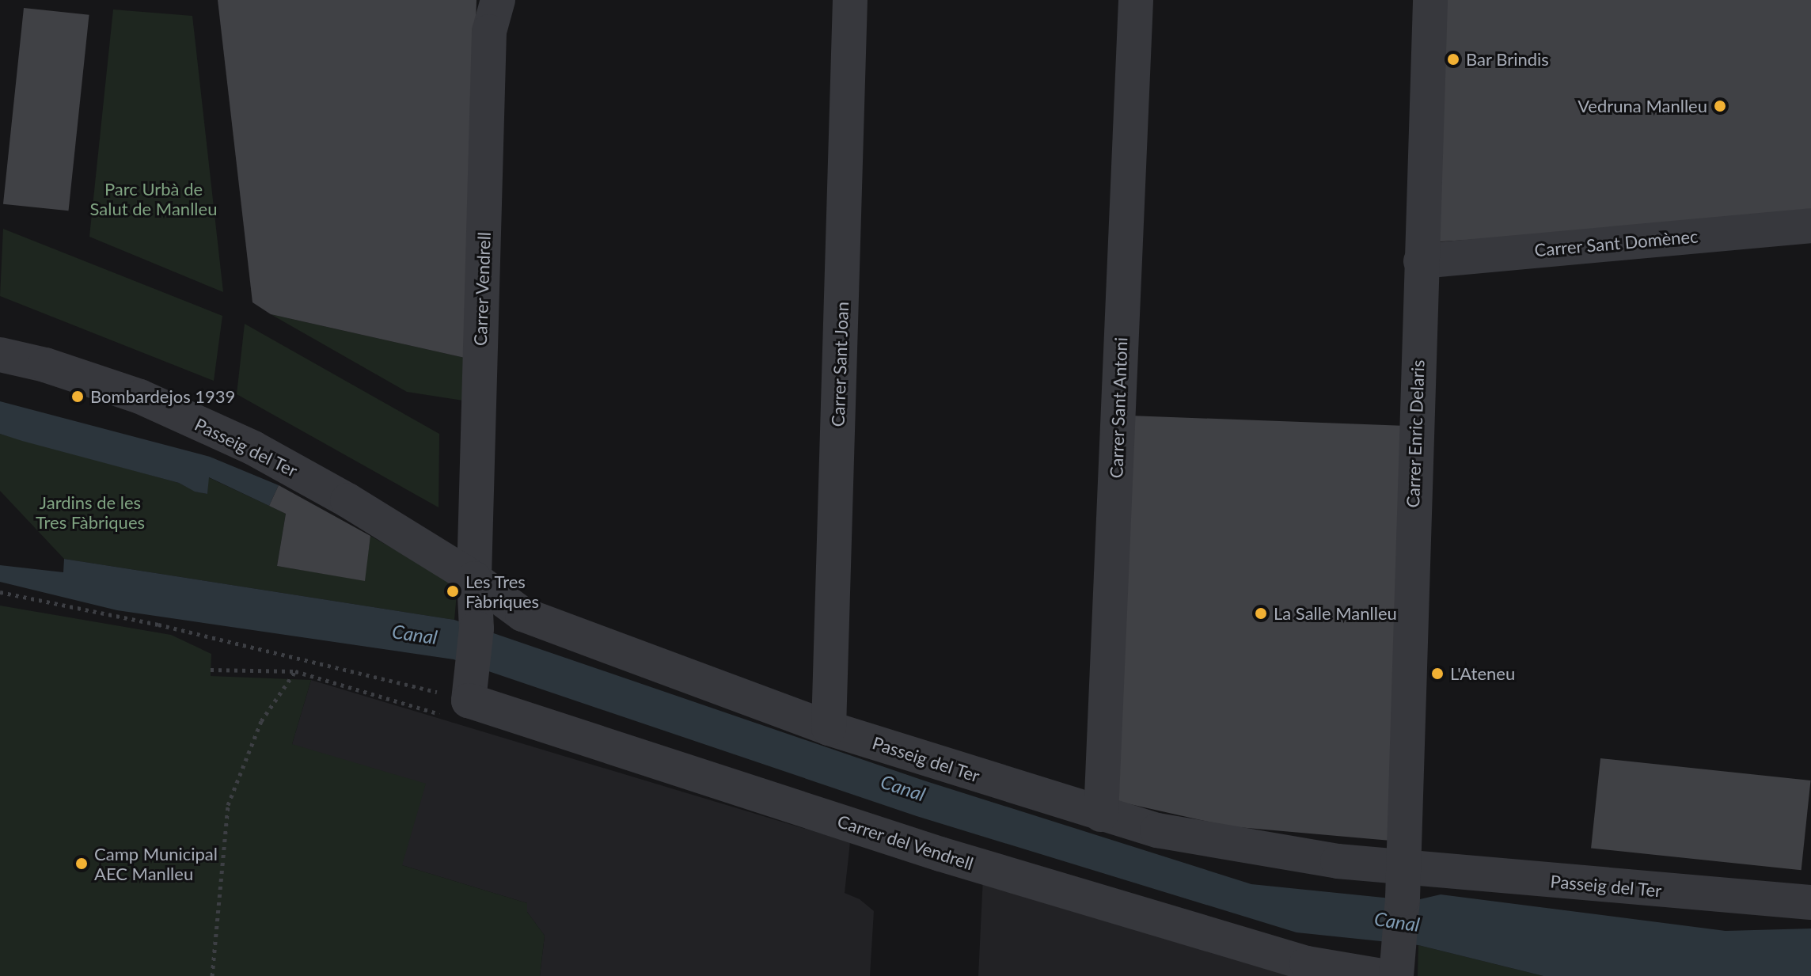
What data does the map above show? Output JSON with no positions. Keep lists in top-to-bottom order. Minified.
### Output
{"streets":{"street":["Carrer Sant Domènec","Carrer Vendrell","Carrer Sant Joan","Carrer Sant Antoni","Carrer Enric Delaris","Passeig del Ter","Carrer del Vendrell"]},"crossings":[["Carrer Sant Domènec","Carrer Enric Delaris"],["Carrer Vendrell","Passeig del Ter"],["Carrer Vendrell","Carrer del Vendrell"],["Carrer Sant Joan","Passeig del Ter"],["Carrer Sant Antoni","Passeig del Ter"],["Carrer Enric Delaris","Passeig del Ter"],["Passeig del Ter","Carrer del Vendrell"]],"water":["Canal"],"parks":["Parc Urbà de Salut de Manlleu","Jardins de les Tres Fàbriques"],"places":["Bar Brindis","Vedruna Manlleu","Bombardejos 1939","Les Tres Fàbriques","La Salle Manlleu","L'Ateneu","Camp Municipal AEC Manlleu"]}
